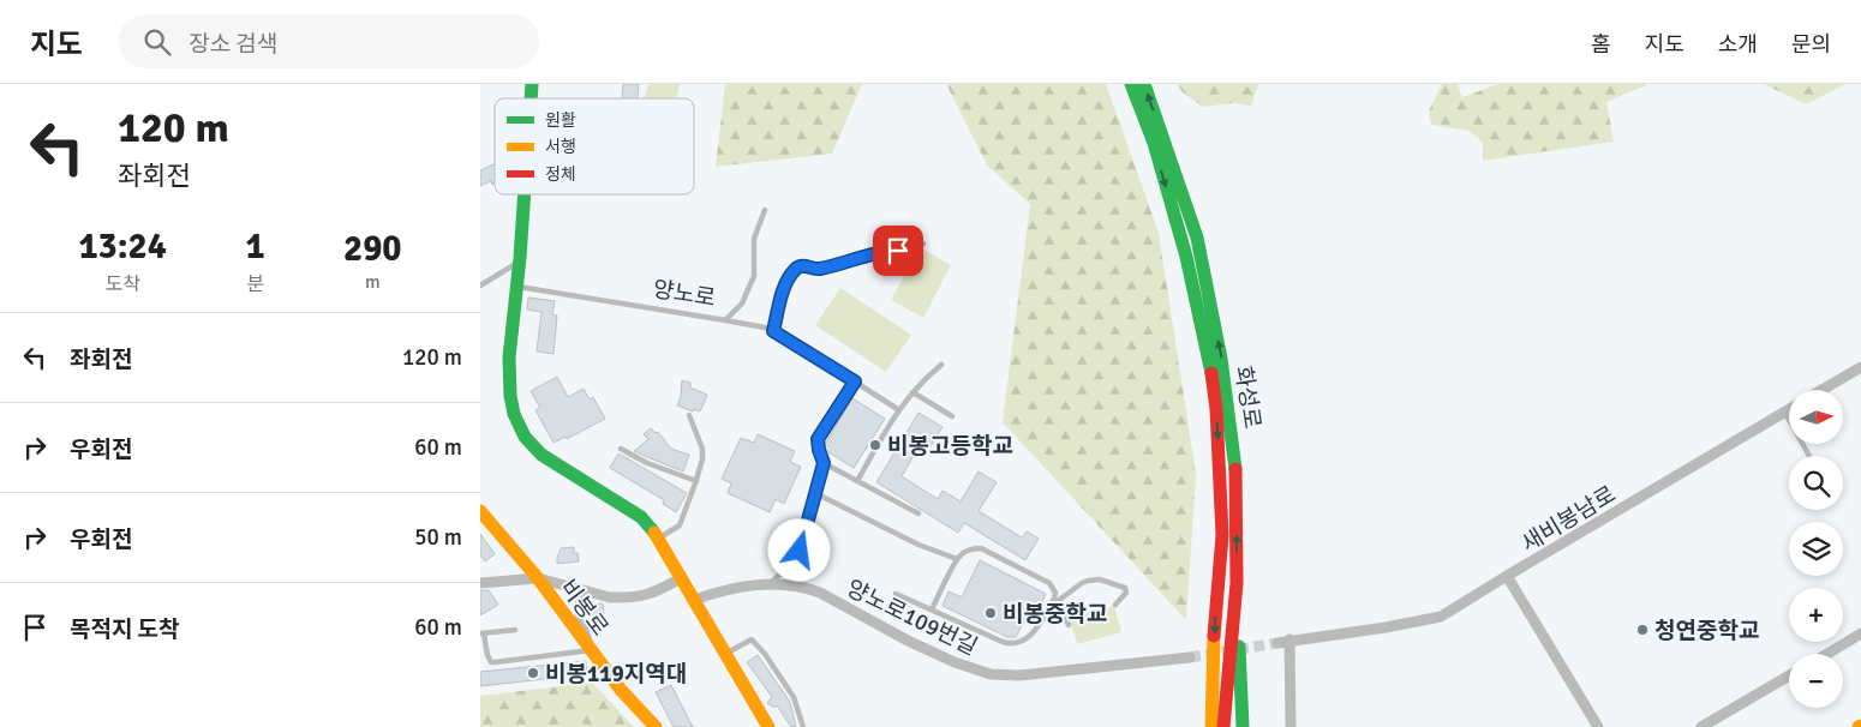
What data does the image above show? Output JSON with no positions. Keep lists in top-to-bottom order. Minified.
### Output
{"streets":{"main road":["화성로","비봉로"],"street":["새비봉남로","양노로109번길"],"lane":["양노로"]},"places":["비봉고등학교","비봉중학교","청연중학교","비봉119지역대"],"legend":["원활","서행","정체"],"north":"right","page":{"header":"지도","search":"장소 검색","nav":["홈","지도","소개","문의"],"turn":["120 m","좌회전"],"eta":["13:24","도착","1","분","290","m"],"list":[{"name":"좌회전","value":"120 m"},{"name":"우회전","value":"60 m"},{"name":"우회전","value":"50 m"},{"name":"목적지 도착","value":"60 m"}],"map_buttons":["+","−"]}}
